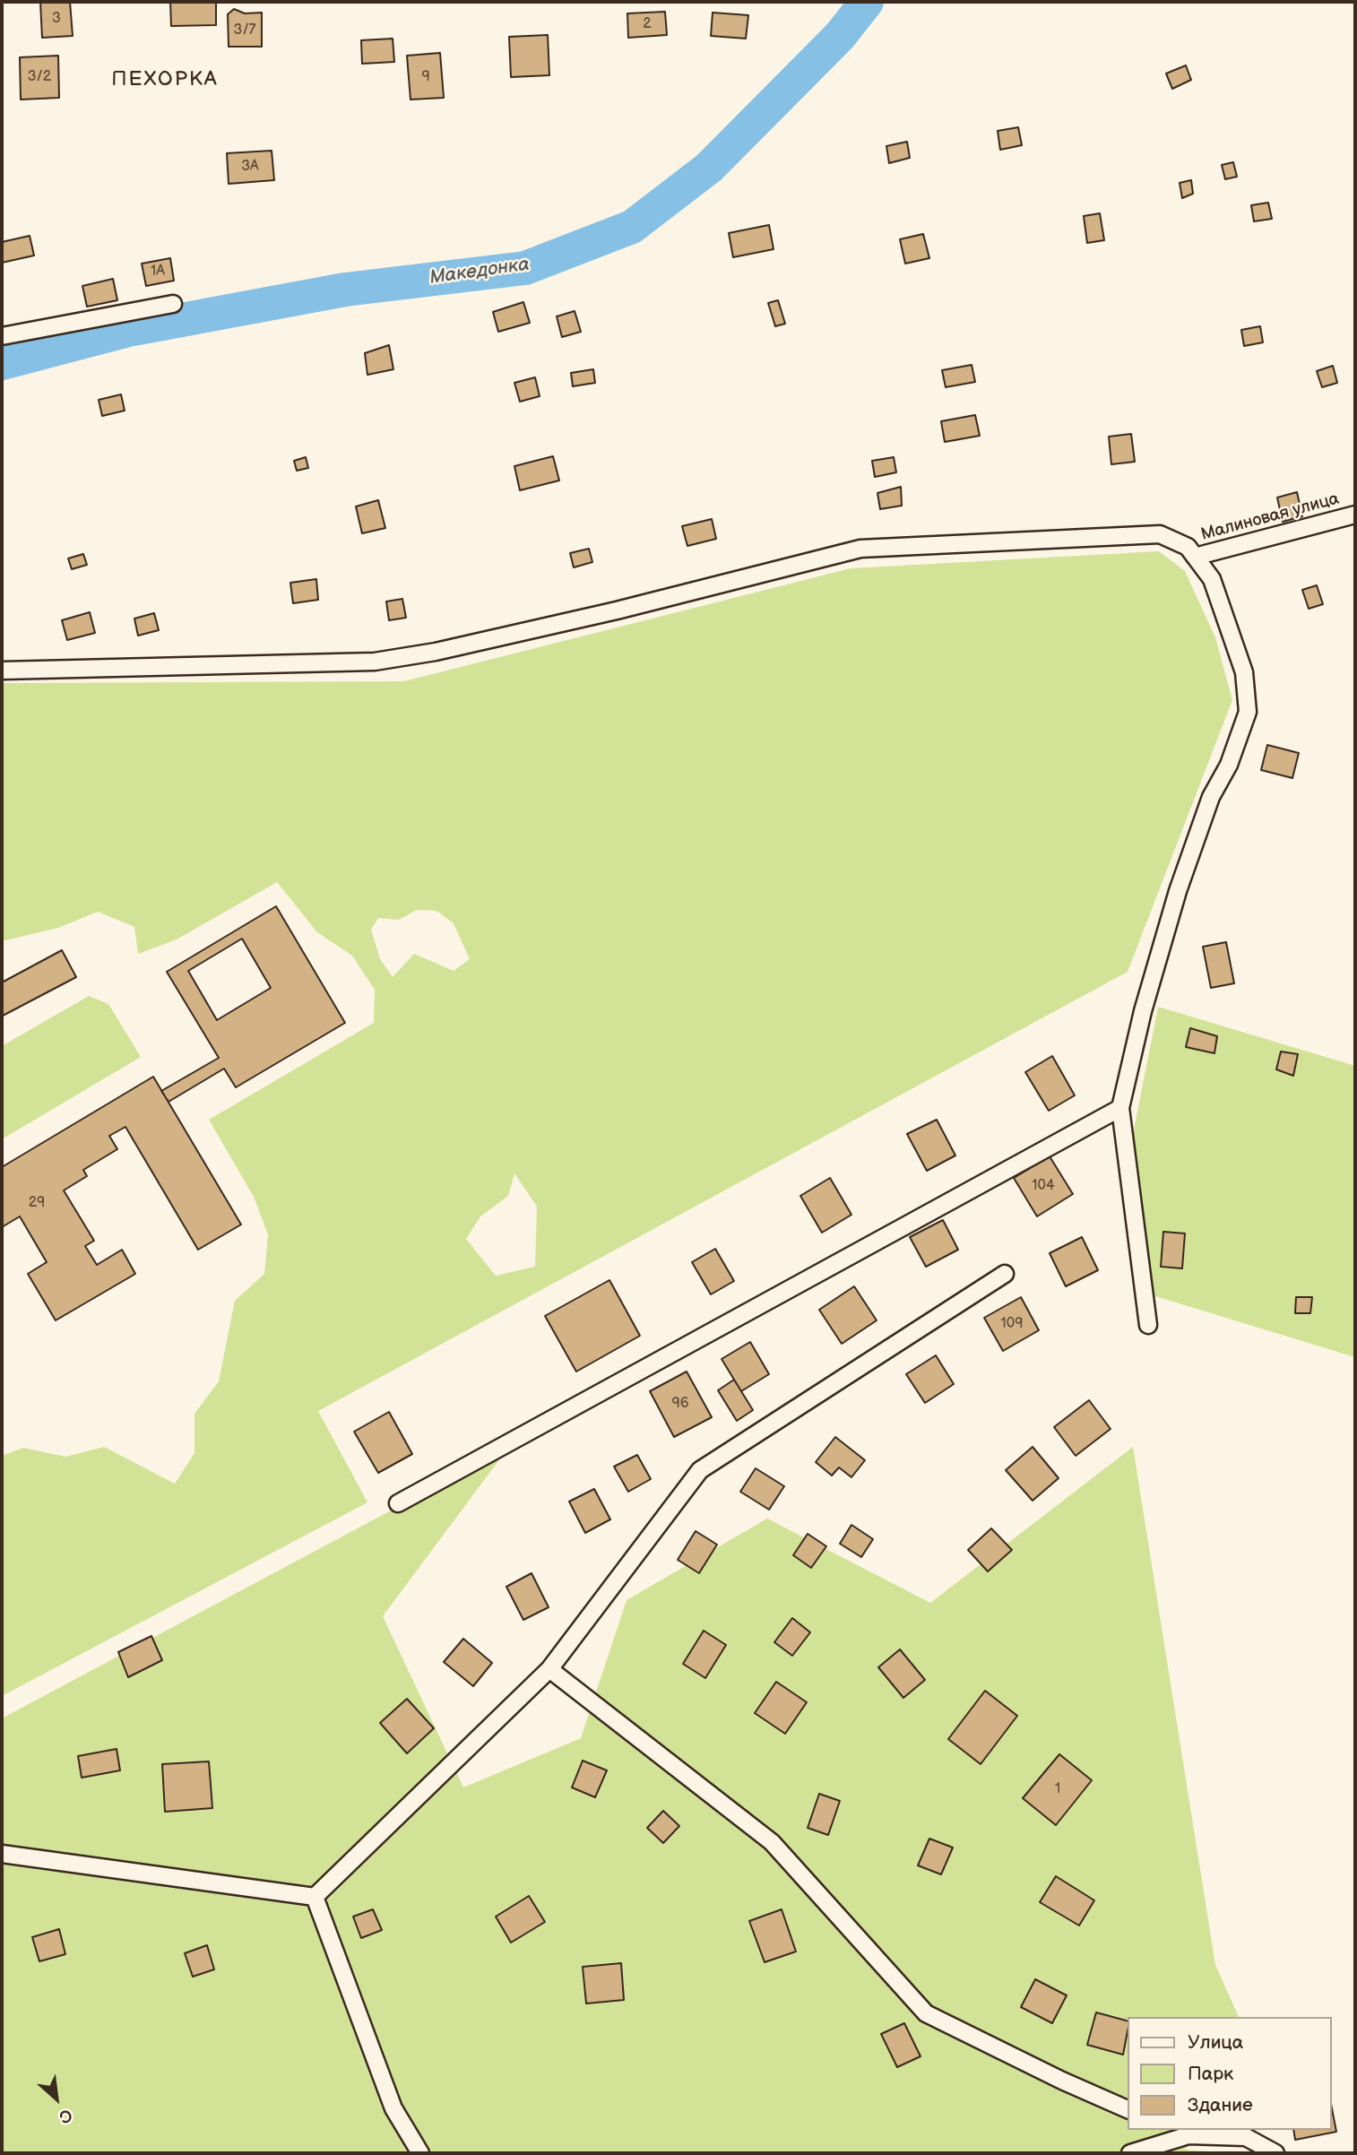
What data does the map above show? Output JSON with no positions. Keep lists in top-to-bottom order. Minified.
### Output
{"streets":{"street":["Малиновая улица"]},"districts":["ПЕХОРКА"],"water":["Македонка"],"house_numbers":["3","2","3/7","3/2","9","3А","1А","104","29","109","96","1"],"legend":["Улица","Парк","Здание"],"north":"bottom right"}
